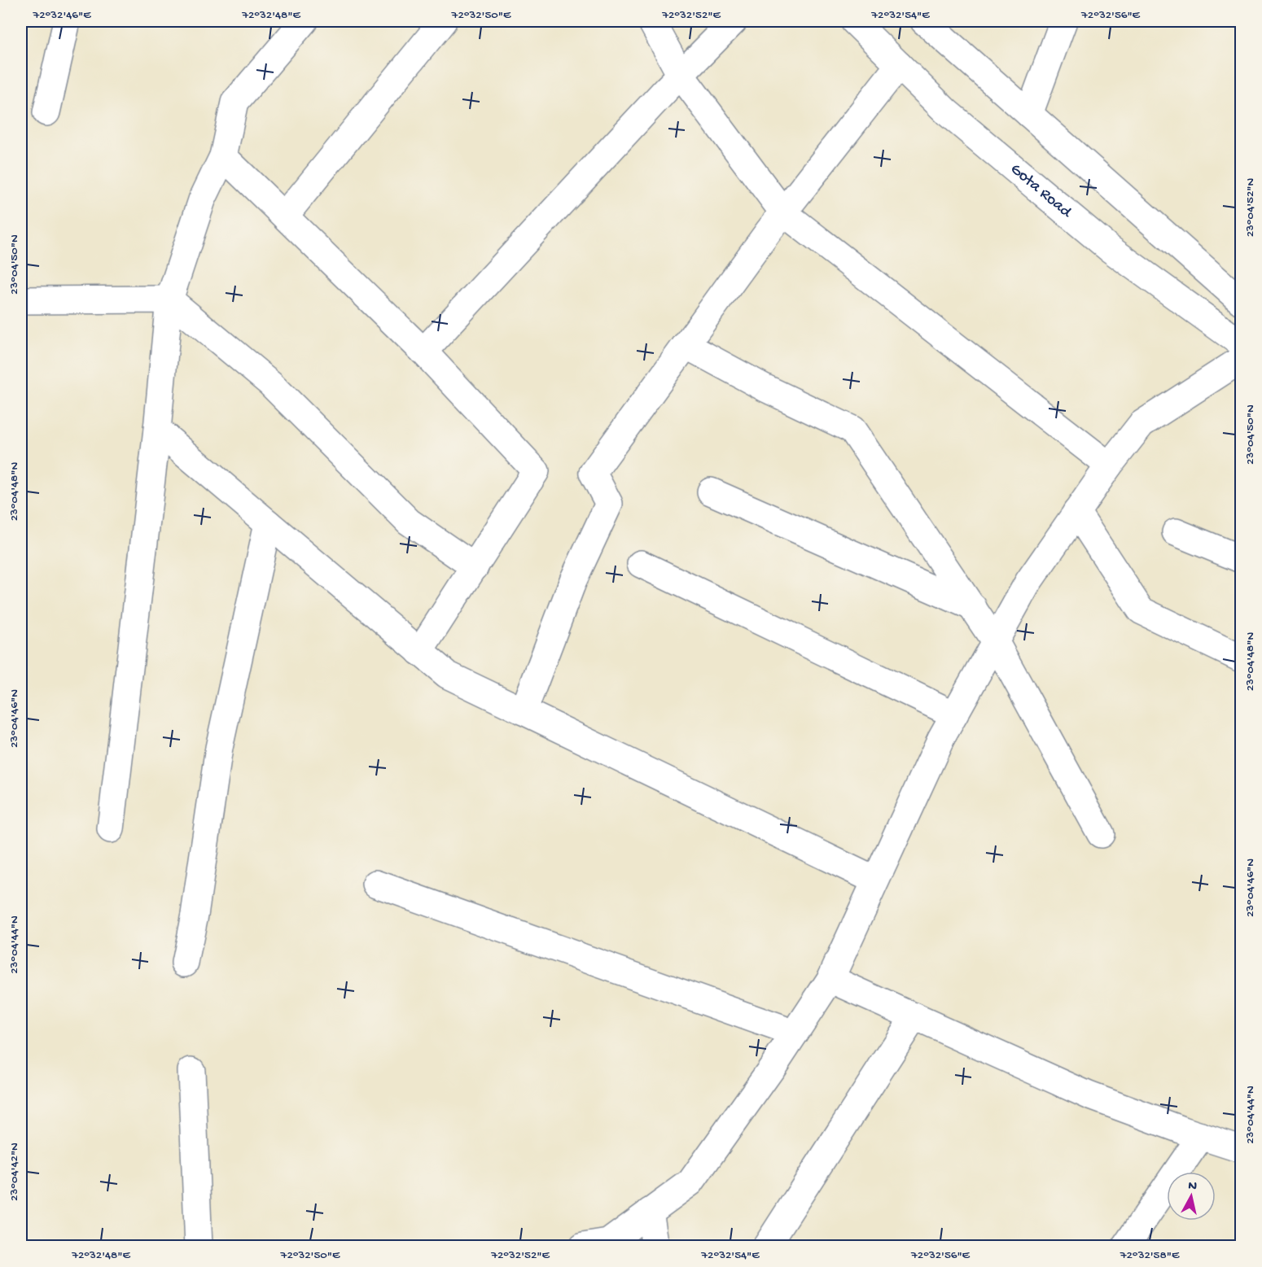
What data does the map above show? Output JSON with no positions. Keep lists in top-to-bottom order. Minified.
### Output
{"streets":{"street":["Gota Road"]},"north":"top","coordinates":["72°32'46\"E","72°32'48\"E","72°32'50\"E","72°32'52\"E","72°32'54\"E","72°32'56\"E","23°04'52\"N","23°04'50\"N","23°04'48\"N","23°04'46\"N","23°04'44\"N","23°04'42\"N","72°32'58\"E"]}
